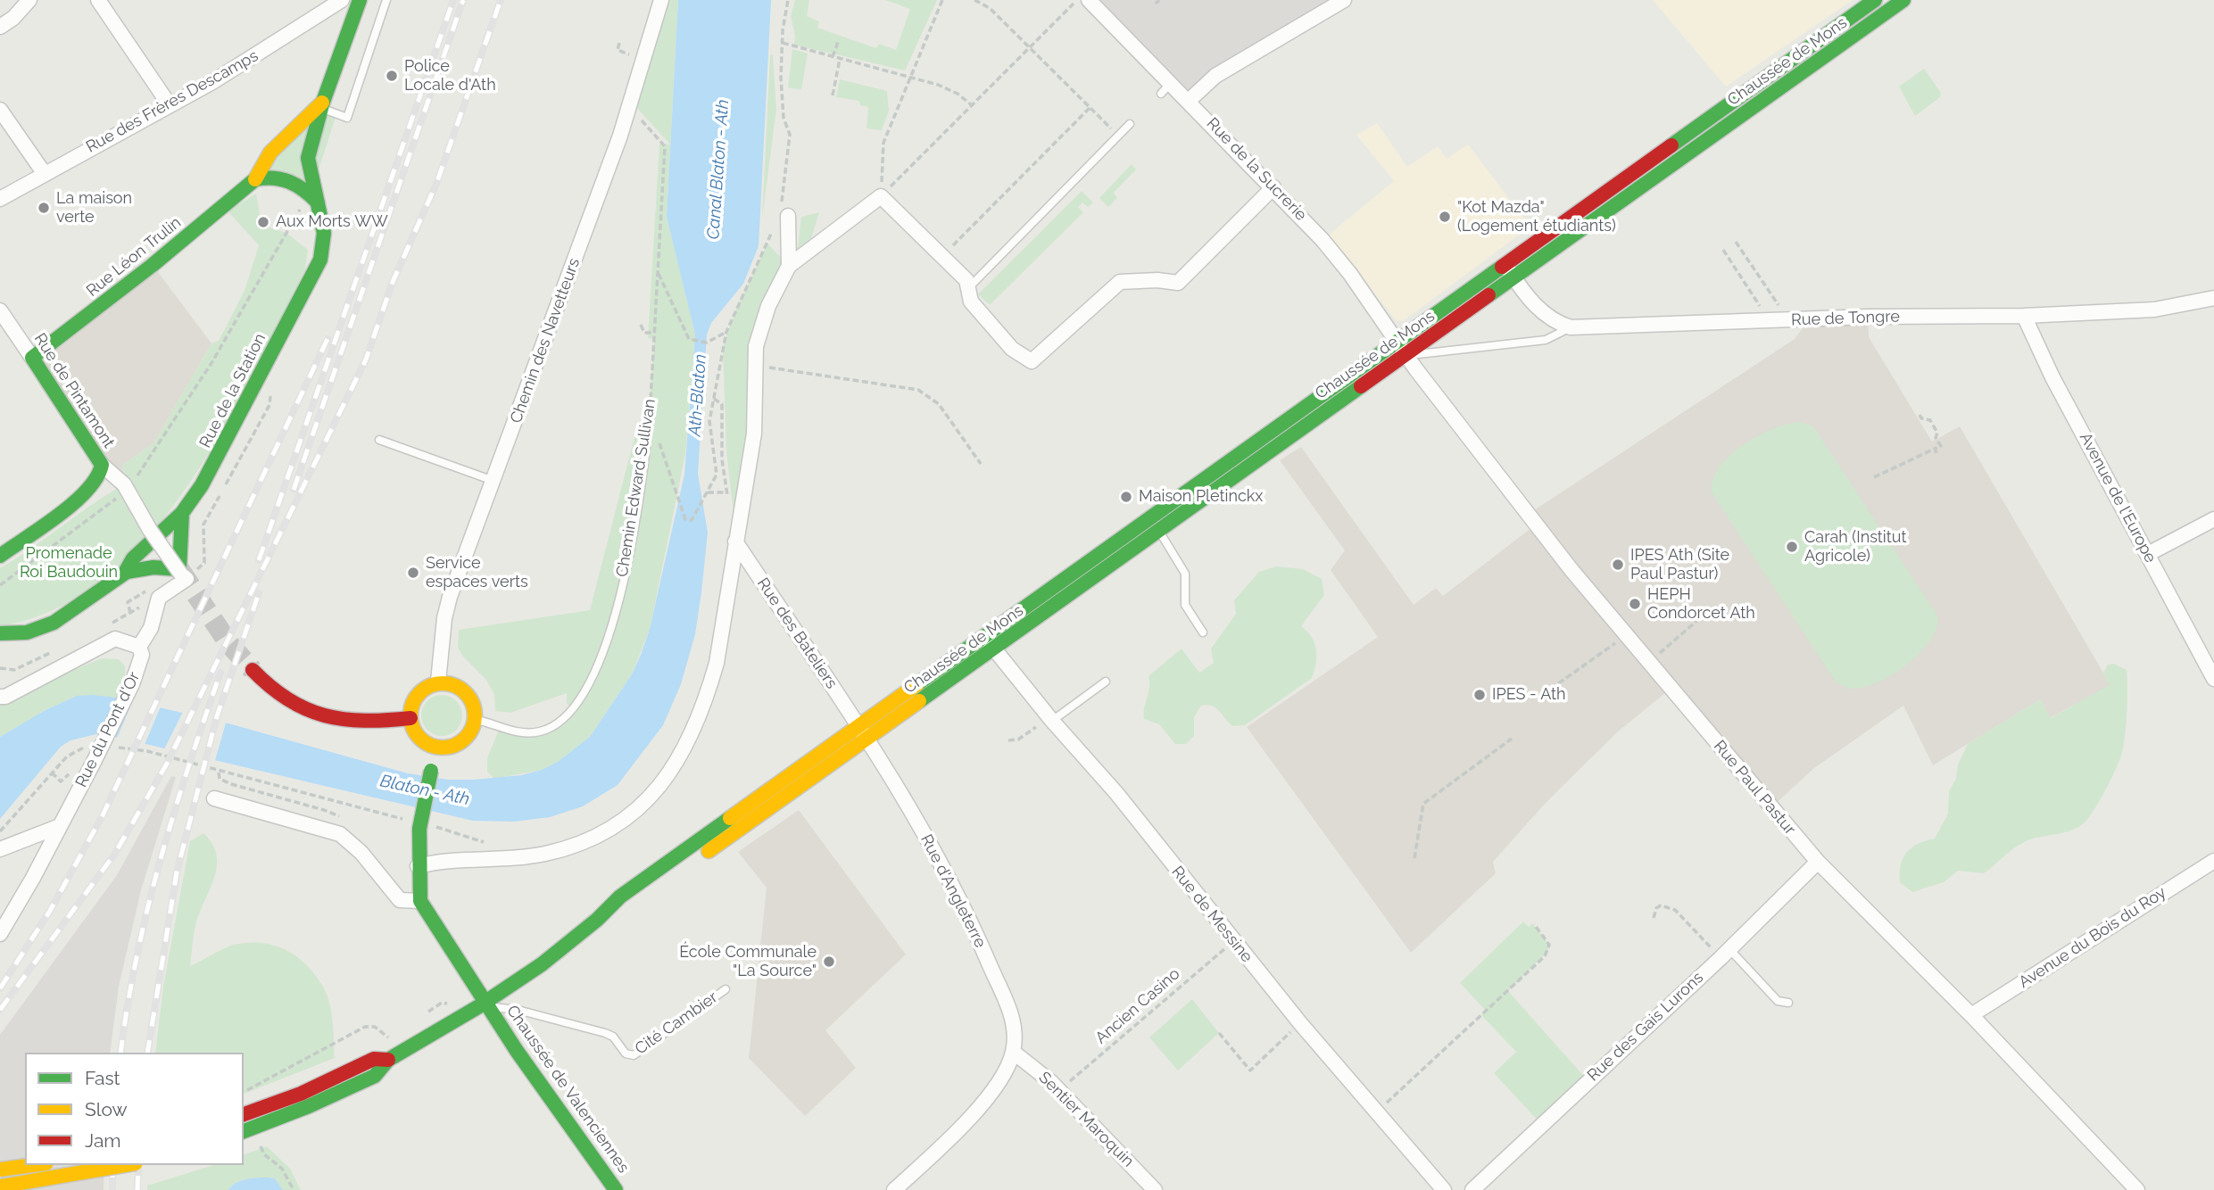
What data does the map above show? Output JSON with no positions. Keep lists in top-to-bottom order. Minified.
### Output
{"streets":{"main road":["Chaussée de Mons","Rue Léon Trulin","Rue de Pintamont","Rue de la Station","Chaussée de Valenciennes"],"street":["Rue des Frères Descamps","Rue de la Sucrerie","Rue de Tongre","Chemin des Navetteurs","Avenue de l'Europe","Rue des Bateliers","Rue du Pont d'Or","Rue Paul Pastur","Rue d'Angleterre","Rue de Messine","Avenue du Bois du Roy","Rue des Gais Lurons","Sentier Maroquin"],"lane":["Chemin Edward Sullivan","Cité Cambier"],"path":["Ancien Casino"]},"crossings":[["Chaussée de Mons","Rue de la Sucrerie"],["Chaussée de Mons","Rue des Bateliers"],["Chaussée de Mons","Rue Paul Pastur"],["Chaussée de Mons","Rue d'Angleterre"],["Chaussée de Mons","Rue de Messine"],["Chaussée de Mons","Cité Cambier"],["Chaussée de Mons","Chaussée de Valenciennes"],["Rue de la Sucrerie","Rue Paul Pastur"],["Rue Léon Trulin","Rue de Pintamont"],["Rue de Tongre","Avenue de l'Europe"],["Chemin des Navetteurs","Chemin Edward Sullivan"],["Rue Paul Pastur","Avenue du Bois du Roy"],["Rue Paul Pastur","Rue des Gais Lurons"],["Rue d'Angleterre","Sentier Maroquin"],["Rue de Messine","Ancien Casino"],["Ancien Casino","Sentier Maroquin"],["Cité Cambier","Chaussée de Valenciennes"]],"water":["Canal Blaton - Ath","Ath-Blaton","Blaton - Ath"],"parks":["Promenade Roi Baudouin"],"places":["Police Locale d'Ath","La maison verte","\"Kot Mazda\" (Logement étudiants)","Aux Morts WW","Maison Pletinckx","Carah (Institut Agricole)","IPES Ath (Site Paul Pastur)","Service espaces verts","HEPH Condorcet Ath","IPES - Ath","École Communale \"La Source\""],"legend":["Fast","Slow","Jam"]}
